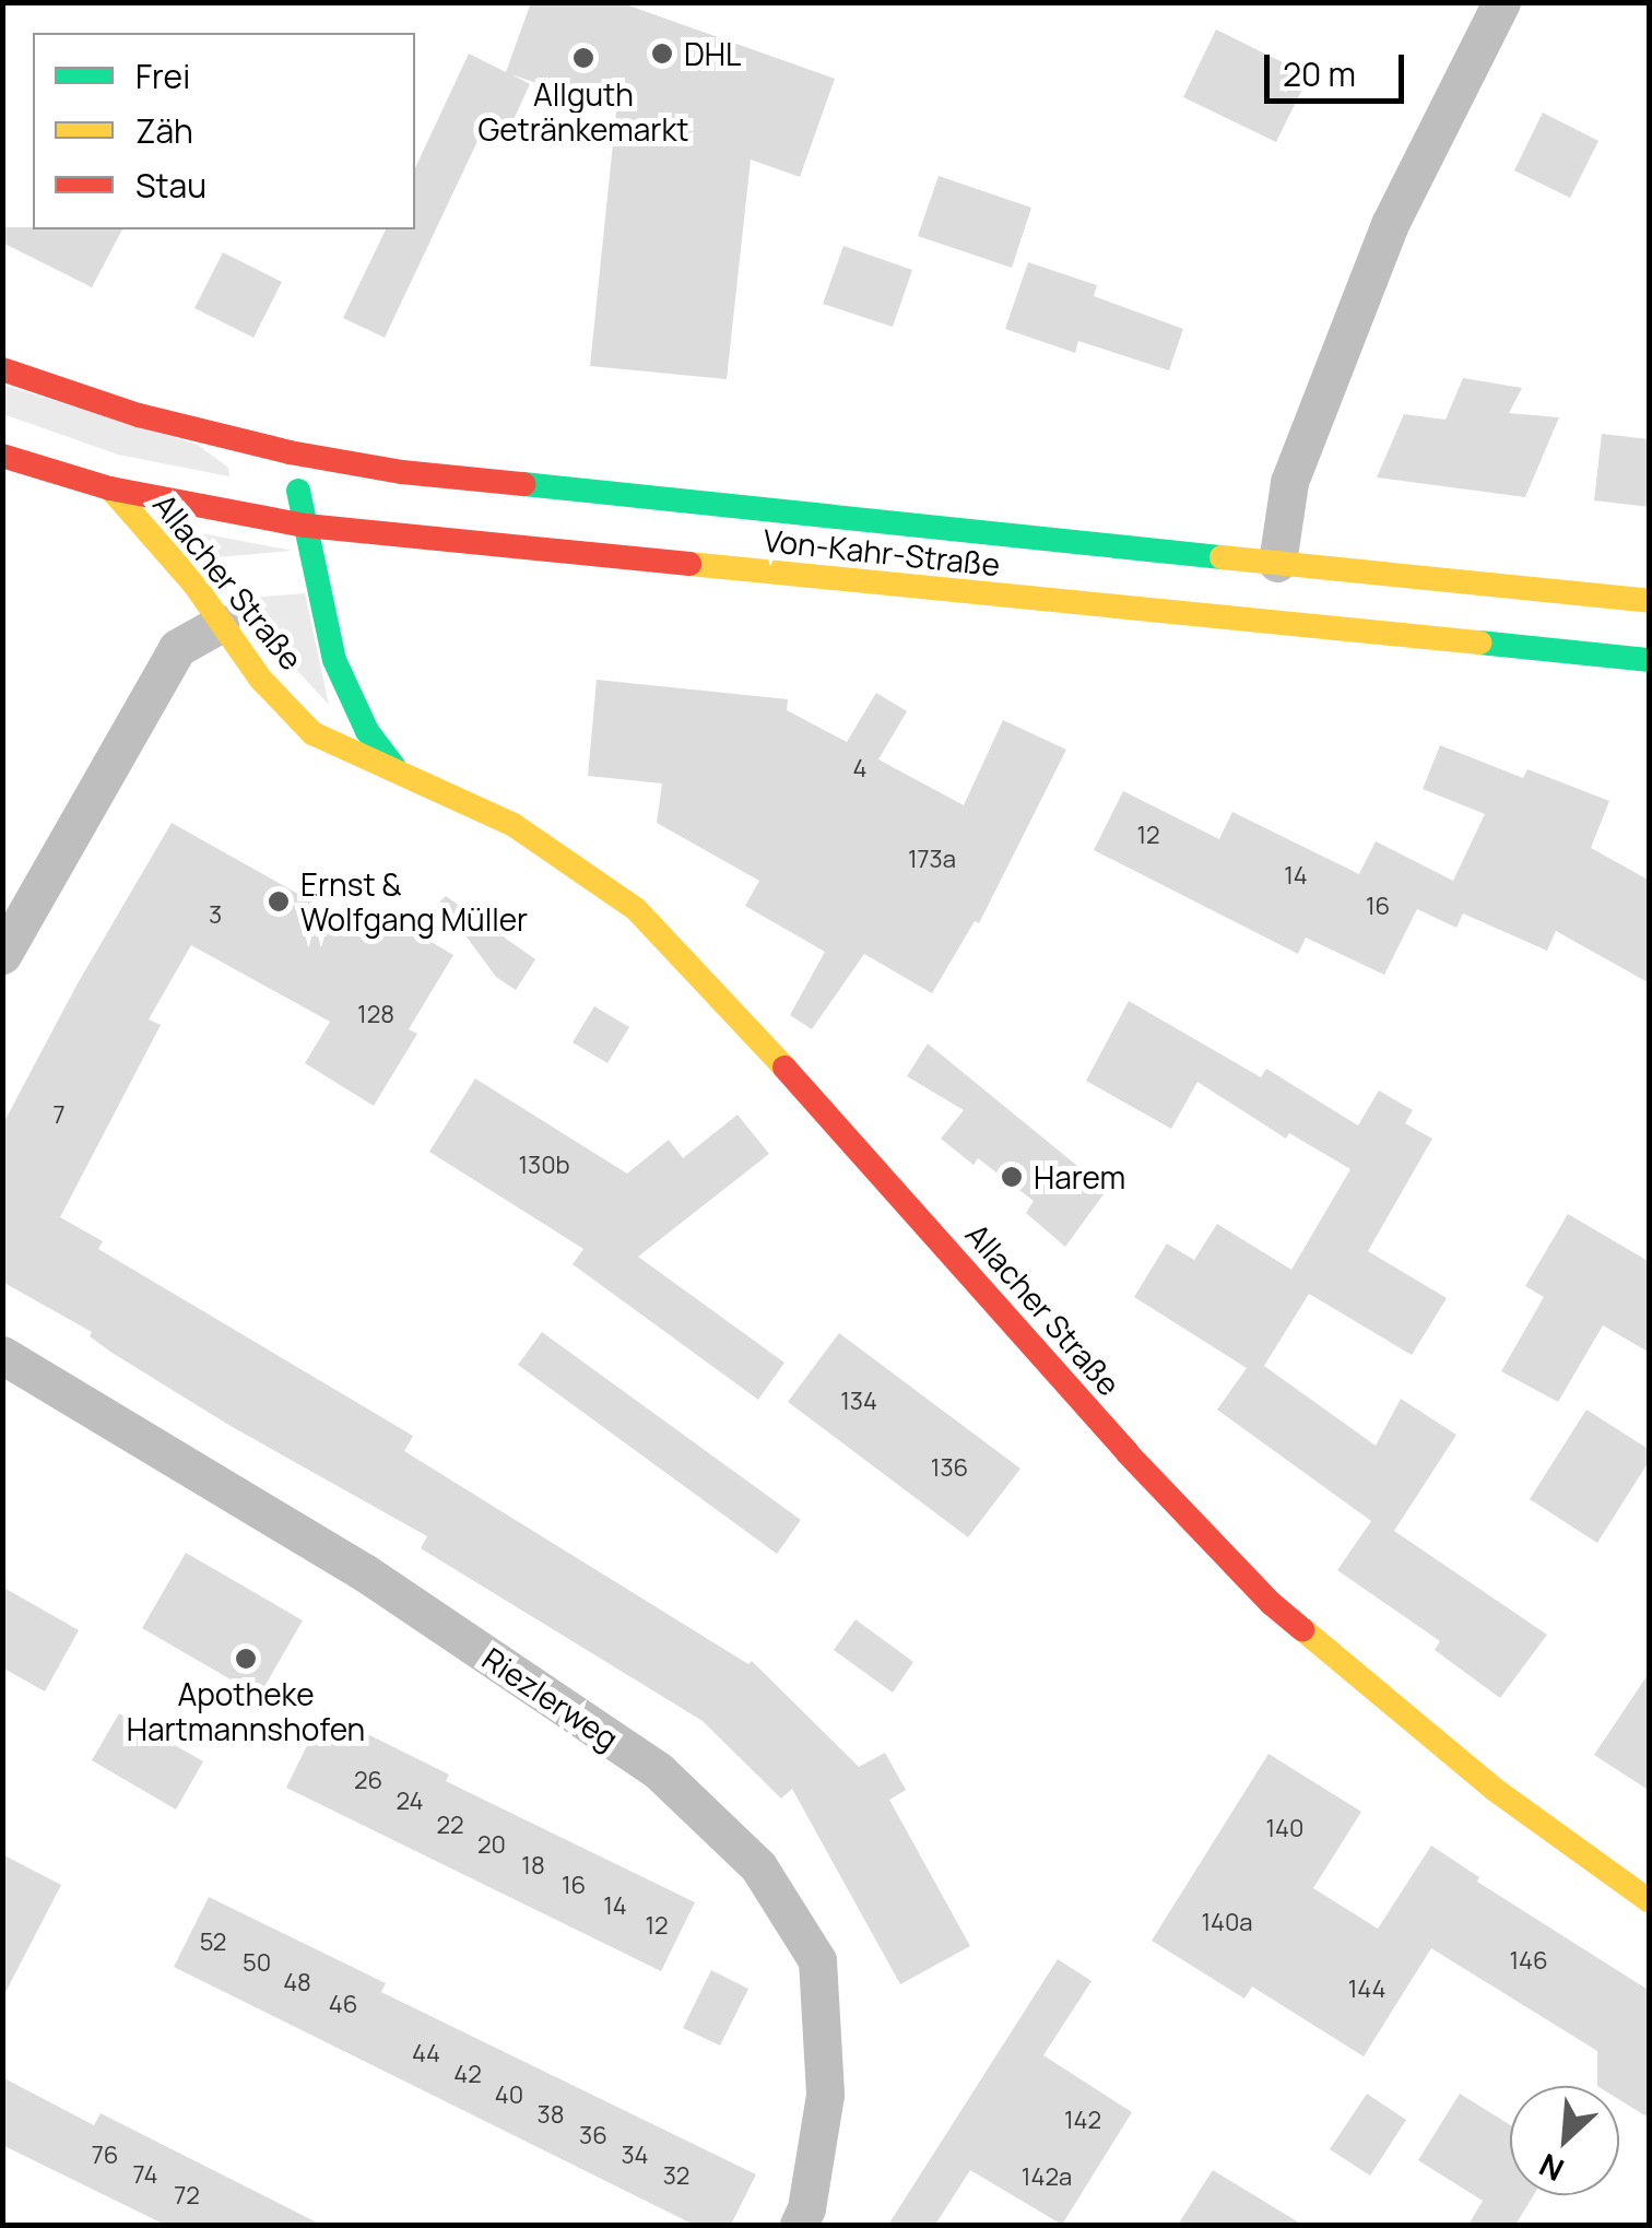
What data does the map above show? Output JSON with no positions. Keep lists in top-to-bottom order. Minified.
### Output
{"streets":{"main road":["Von-Kahr-Straße","Allacher Straße"],"street":["Riezlerweg"]},"crossings":[["Von-Kahr-Straße","Allacher Straße"]],"places":["DHL","Allguth Getränkemarkt","Ernst & Wolfgang Müller","Harem","Apotheke Hartmannshofen"],"house_numbers":["4","12","173a","14","16","3","128","7","130b","134","136","26","24","22","140","20","18","16","14","140a","12","52","146","50","48","144","46","44","42","40","38","142","36","76","34","74","32","142a","72"],"legend":["Frei","Zäh","Stau"],"scale_bar":"20 m","north":"bottom left"}
